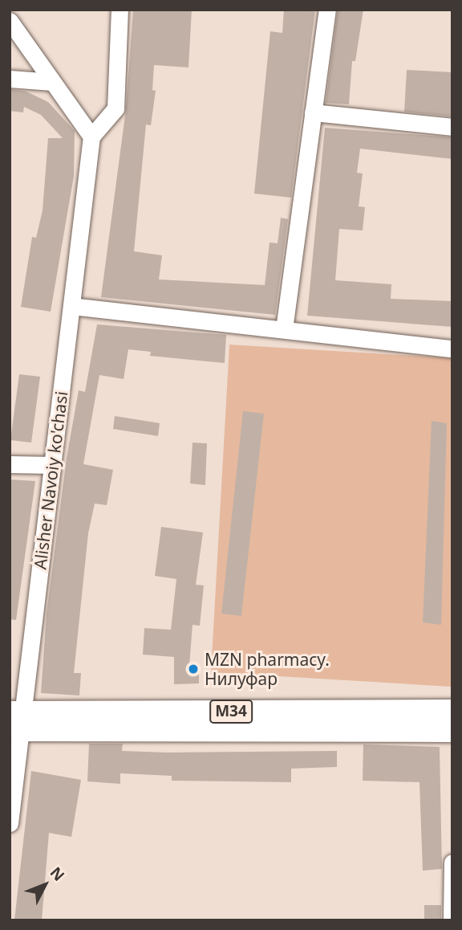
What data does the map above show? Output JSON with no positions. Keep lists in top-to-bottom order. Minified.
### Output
{"streets":{"main road":["M34"],"street":["Alisher Navoiy ko'chasi"]},"crossings":[["Alisher Navoiy ko'chasi","M34"]],"places":["MZN pharmacy. Нилуфар"],"north":"top right"}
